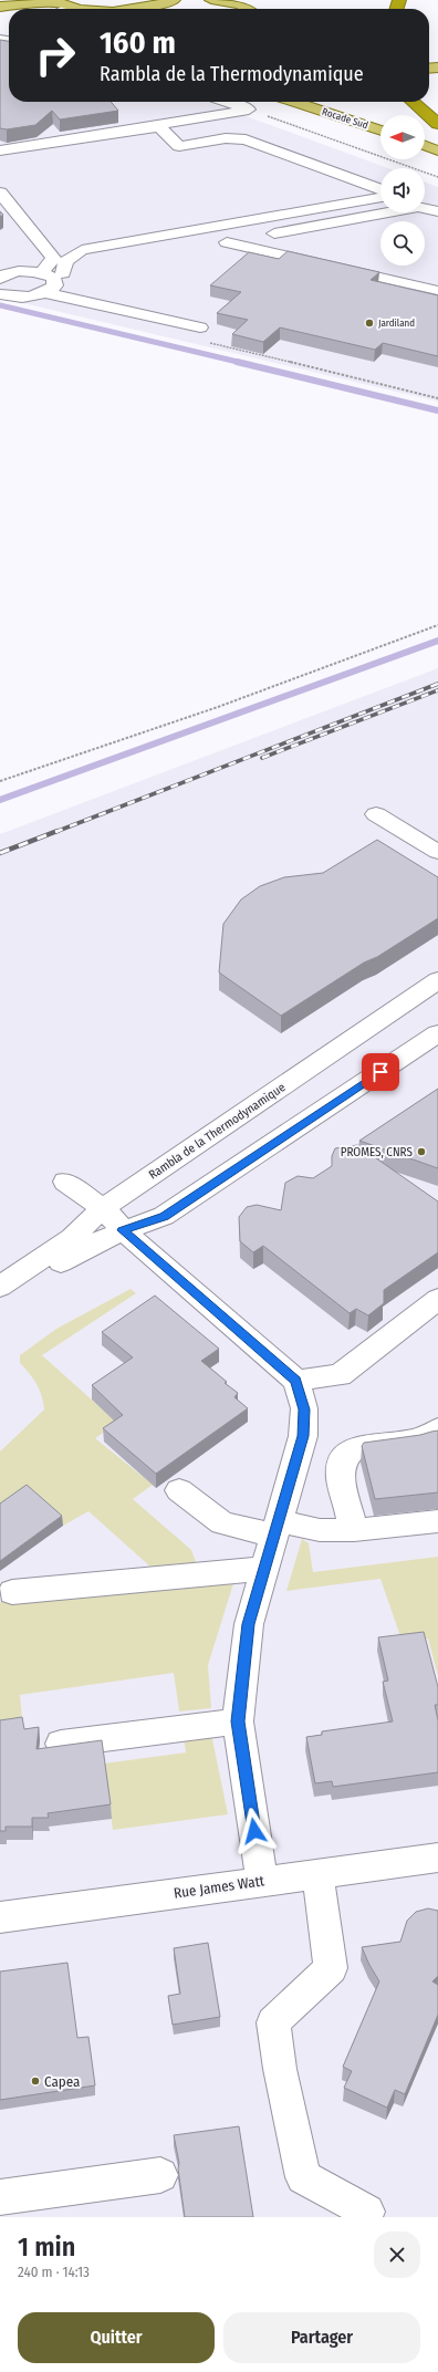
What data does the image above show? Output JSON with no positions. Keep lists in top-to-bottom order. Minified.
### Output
{"streets":{"main road":["Rocade Sud"],"street":["Rambla de la Thermodynamique","Rue James Watt"]},"places":["Jardiland","PROMES, CNRS","Capea"],"north":"left","page":{"turn":["160 m","Rambla de la Thermodynamique"],"heading":["1 min","240 m · 14:13"],"buttons":["Quitter","Partager"]}}
